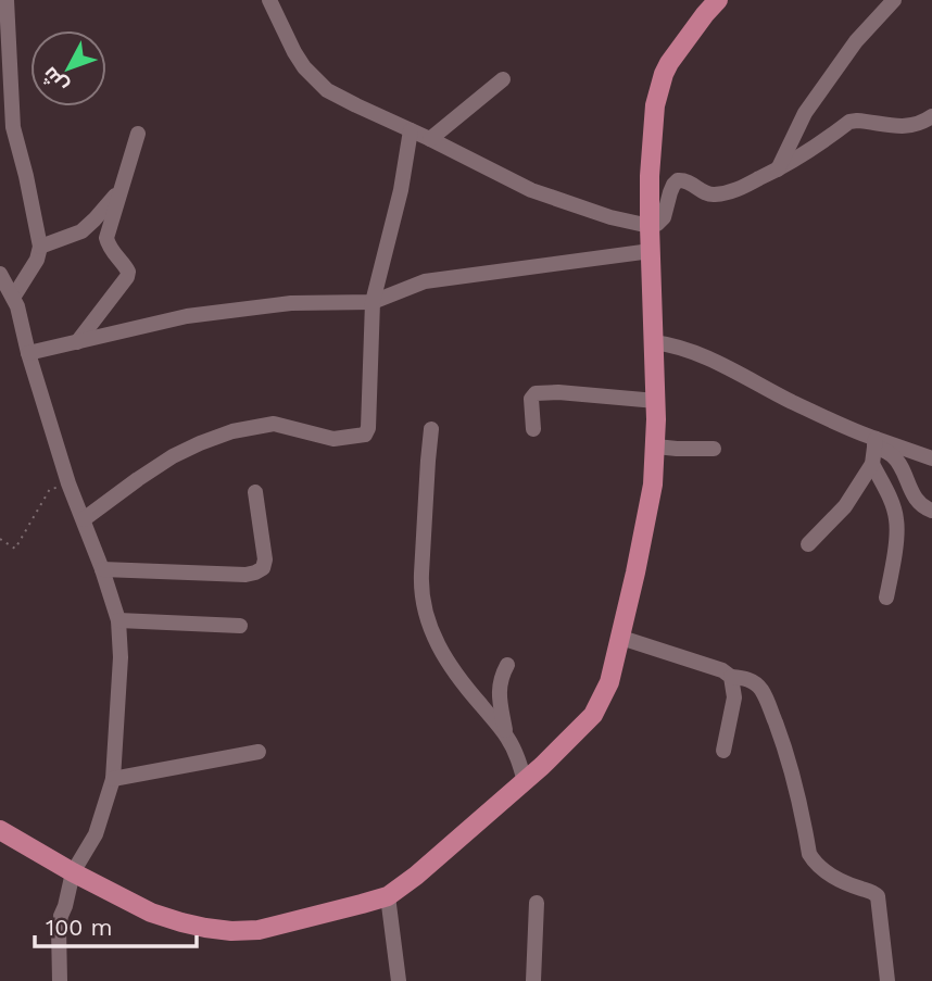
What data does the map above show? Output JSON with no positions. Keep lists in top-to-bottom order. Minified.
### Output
{"scale_bar":"100 m","north":"bottom left"}
